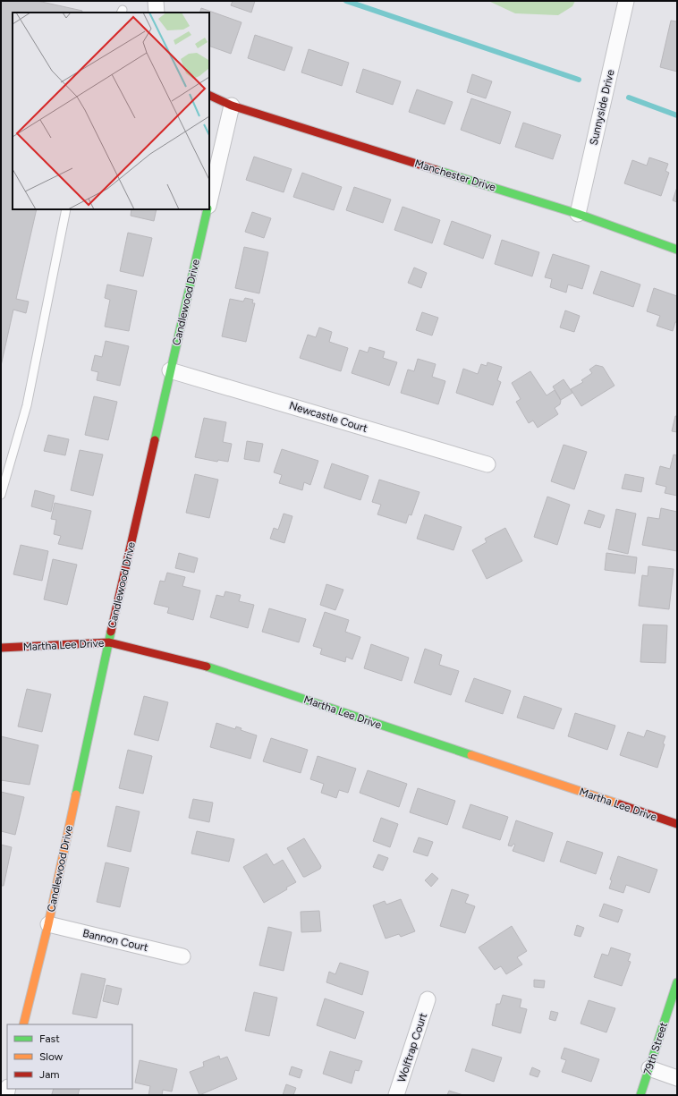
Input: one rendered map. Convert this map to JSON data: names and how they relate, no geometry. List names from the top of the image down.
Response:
{
  "streets": {
    "street": [
      "Sunnyside Drive",
      "Manchester Drive",
      "Candlewood Drive",
      "Newcastle Court",
      "Martha Lee Drive",
      "Bannon Court",
      "Wolftrap Court",
      "79th Street"
    ]
  },
  "crossings": [
    ["Sunnyside Drive", "Manchester Drive"],
    ["Manchester Drive", "Candlewood Drive"],
    ["Candlewood Drive", "Newcastle Court"],
    ["Candlewood Drive", "Martha Lee Drive"],
    ["Candlewood Drive", "Bannon Court"]
  ],
  "legend": ["Fast", "Slow", "Jam"]
}
